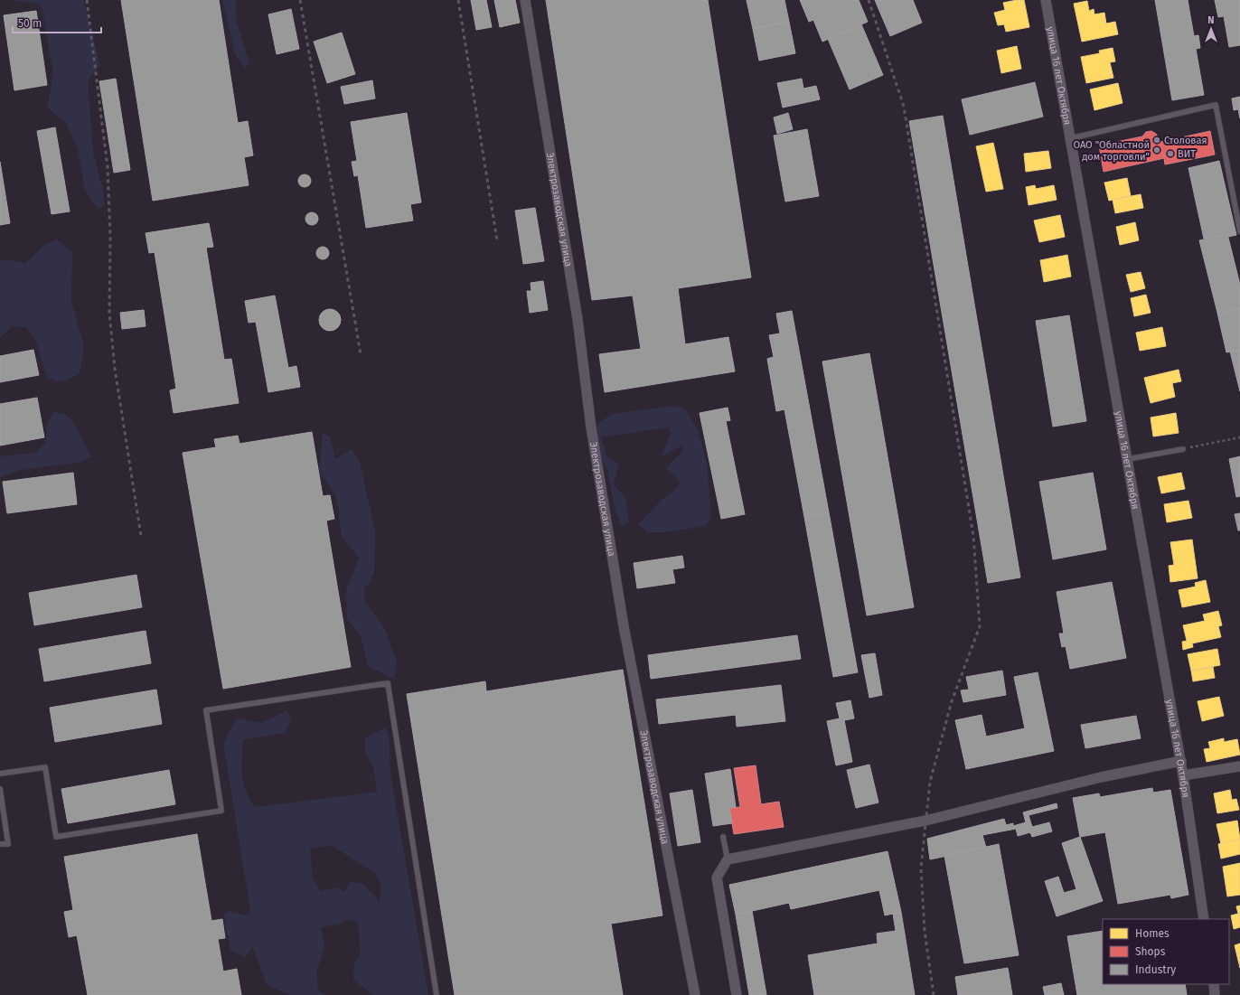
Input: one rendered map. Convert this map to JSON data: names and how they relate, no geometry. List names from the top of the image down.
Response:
{
  "streets": {
    "street": ["улица 16 лет Октября", "Электрозаводская улица"]
  },
  "places": ["Столовая", "ОАО \"Областной дом торговли\"", "ВИТ"],
  "legend": ["Homes", "Shops", "Industry"],
  "scale_bar": "50 m",
  "north": "top"
}
